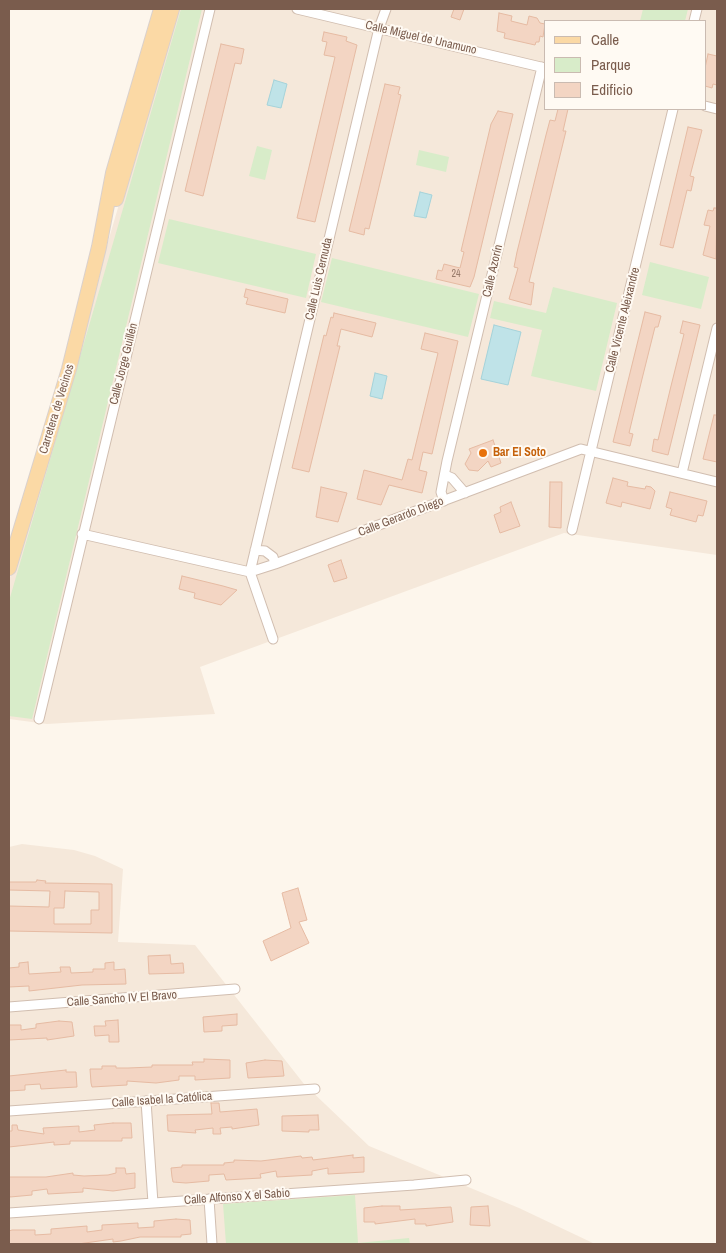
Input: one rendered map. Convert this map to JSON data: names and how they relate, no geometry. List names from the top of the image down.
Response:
{
  "streets": {
    "main road": ["Carretera de Vecinos"],
    "street": [
      "Calle Miguel de Unamuno",
      "Calle Azorín",
      "Calle Luis Cernuda",
      "Calle Vicente Aleixandre",
      "Calle Jorge Guillén",
      "Calle Gerardo Diego",
      "Calle Sancho IV El Bravo",
      "Calle Isabel la Católica",
      "Calle Alfonso X el Sabio"
    ]
  },
  "crossings": [
    ["Calle Miguel de Unamuno", "Calle Azorín"],
    ["Calle Miguel de Unamuno", "Calle Luis Cernuda"],
    ["Calle Azorín", "Calle Gerardo Diego"],
    ["Calle Luis Cernuda", "Calle Gerardo Diego"],
    ["Calle Vicente Aleixandre", "Calle Gerardo Diego"]
  ],
  "places": ["Bar El Soto"],
  "house_numbers": ["24"],
  "legend": ["Calle", "Parque", "Edificio"]
}
